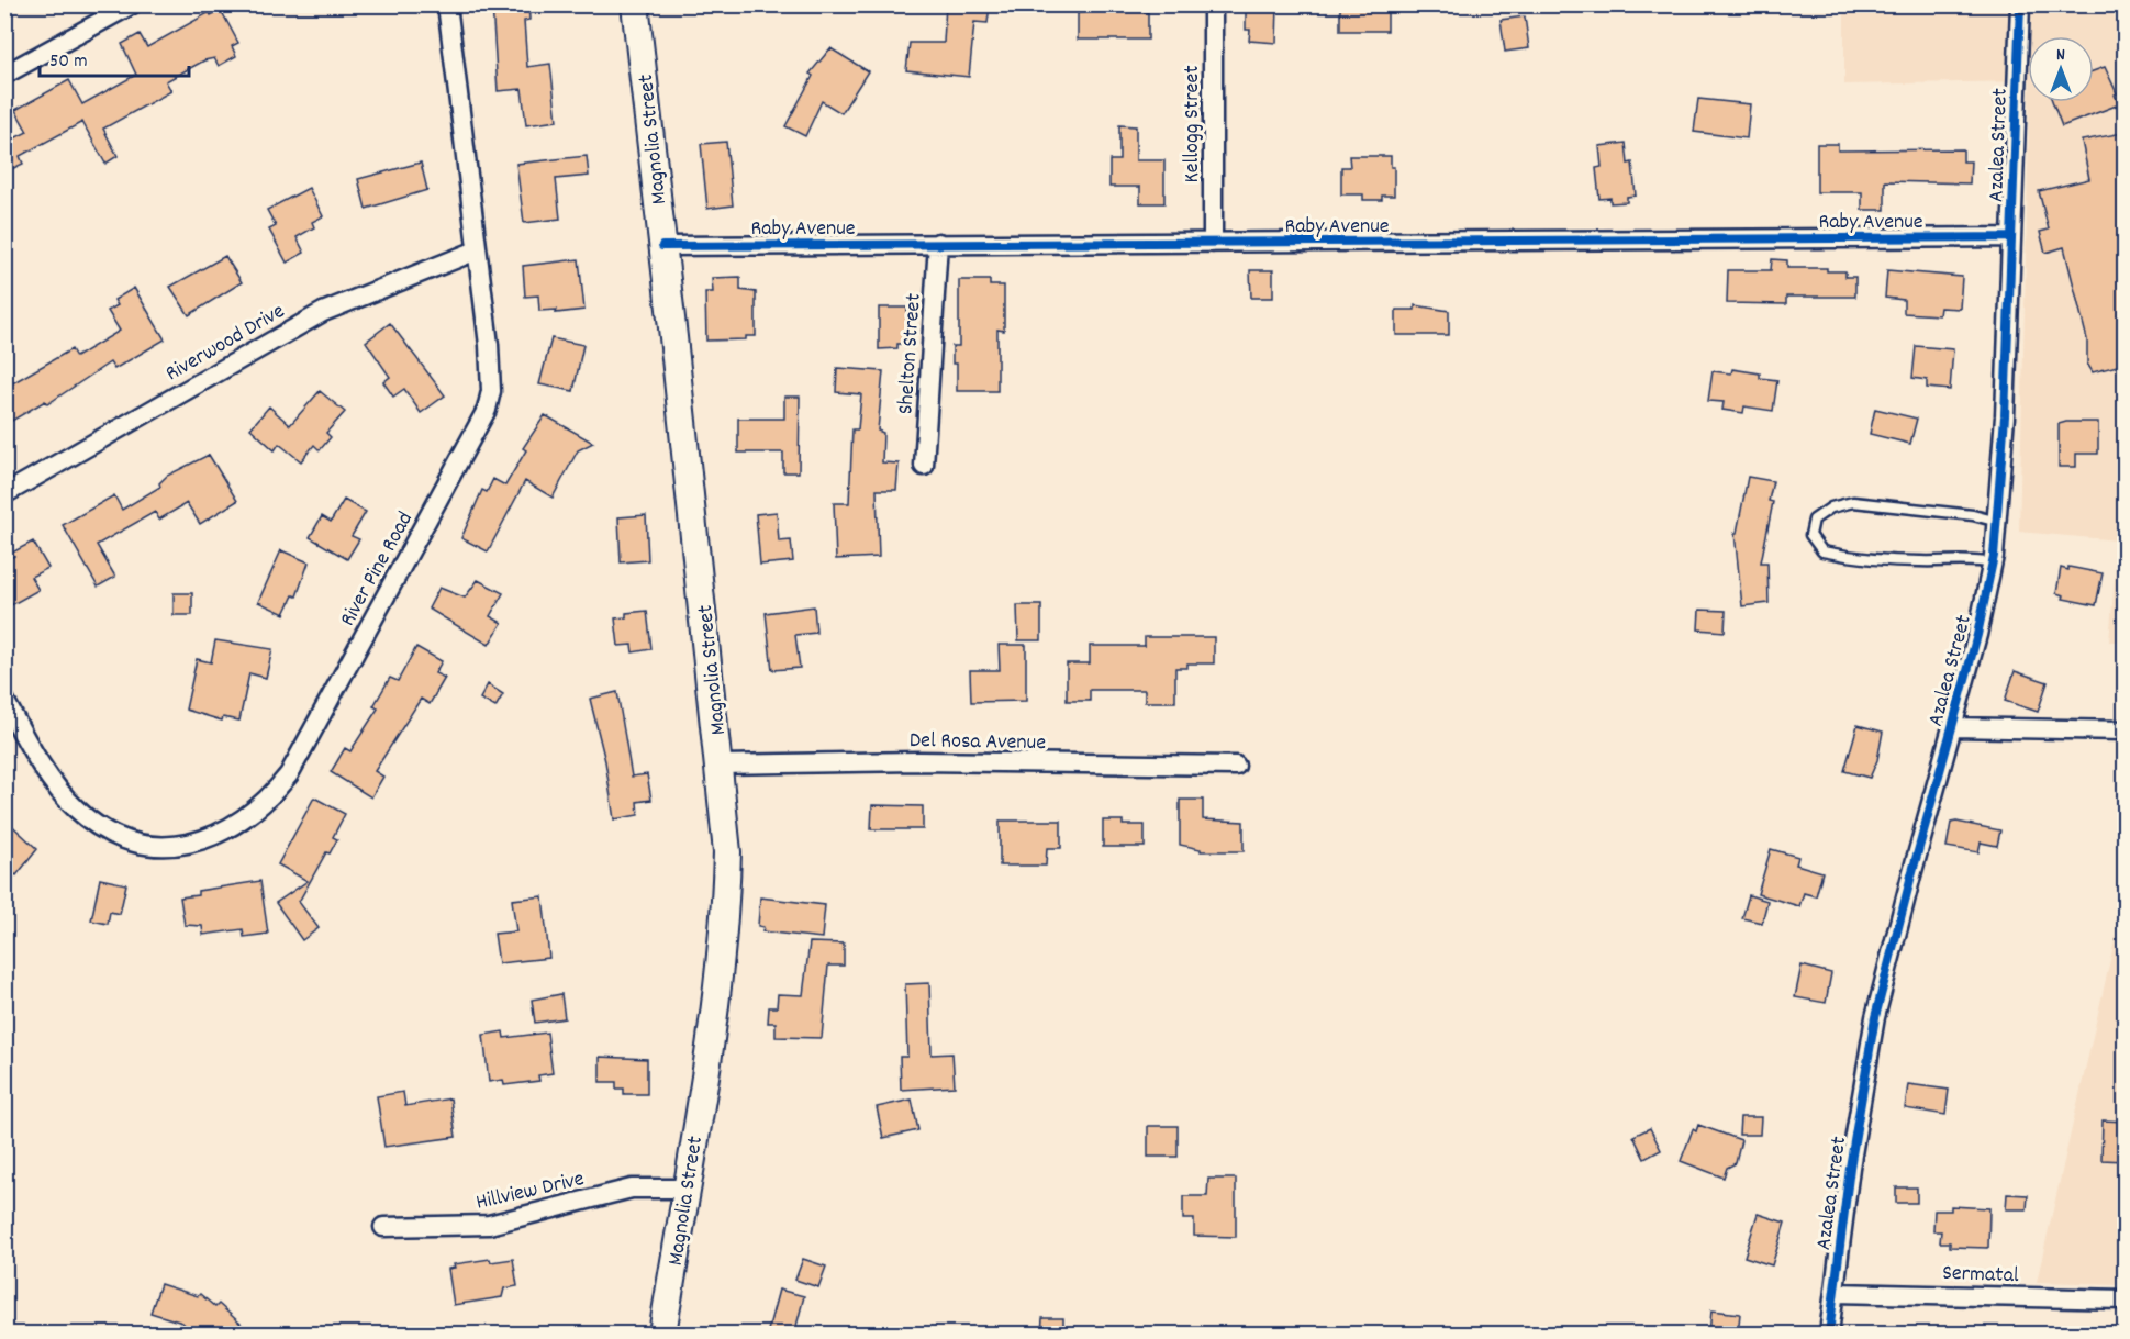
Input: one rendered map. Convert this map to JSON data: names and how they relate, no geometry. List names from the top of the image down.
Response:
{
  "streets": {
    "street": [
      "Kellogg Street",
      "Magnolia Street",
      "Azalea Street",
      "Raby Avenue",
      "Riverwood Drive",
      "Shelton Street",
      "River Pine Road",
      "Del Rosa Avenue",
      "Hillview Drive",
      "Sermatal"
    ]
  },
  "crossings": [
    ["Kellogg Street", "Raby Avenue"],
    ["Magnolia Street", "Raby Avenue"],
    ["Magnolia Street", "Del Rosa Avenue"],
    ["Magnolia Street", "Hillview Drive"],
    ["Azalea Street", "Raby Avenue"],
    ["Azalea Street", "Sermatal"],
    ["Raby Avenue", "Shelton Street"],
    ["Riverwood Drive", "River Pine Road"]
  ],
  "scale_bar": "50 m",
  "north": "top"
}
